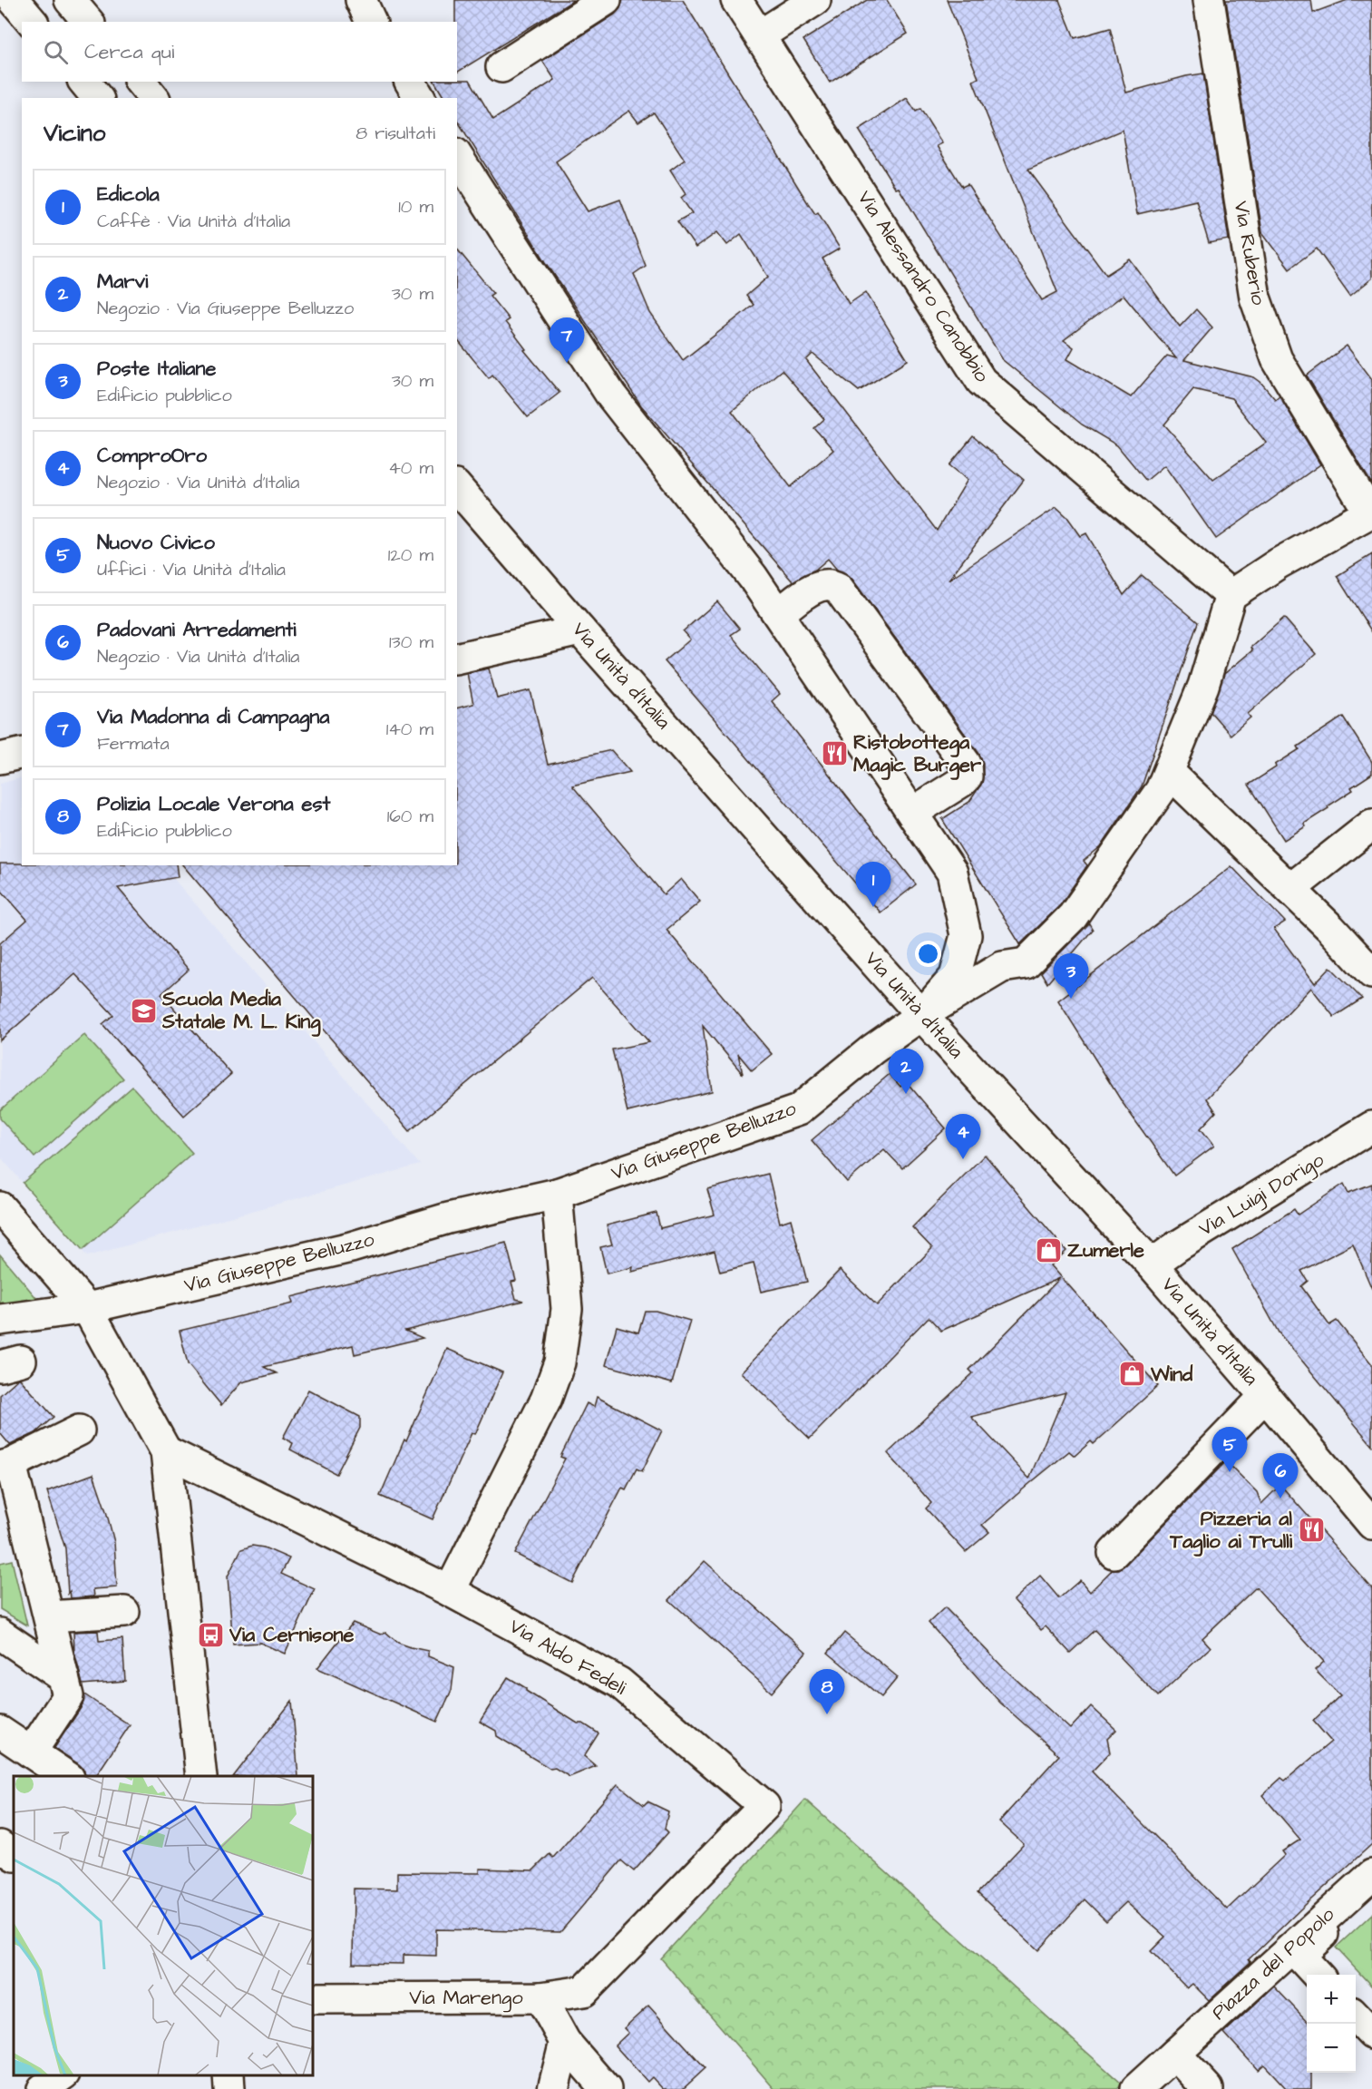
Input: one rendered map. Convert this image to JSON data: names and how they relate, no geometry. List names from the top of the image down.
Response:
{
  "streets": {
    "street": [
      "Via Ruberio",
      "Via Alessandro Canobbio",
      "Via Unità d'Italia",
      "Via Giuseppe Belluzzo",
      "Via Luigi Dorigo",
      "Via Aldo Fedeli",
      "Piazza del Popolo",
      "Via Marengo"
    ]
  },
  "crossings": [
    ["Via Unità d'Italia", "Via Giuseppe Belluzzo"],
    ["Via Unità d'Italia", "Via Luigi Dorigo"],
    ["Via Aldo Fedeli", "Via Marengo"]
  ],
  "places": {
    "restaurant": ["Ristobottega Magic Burger", "Pizzeria al Taglio ai Trulli"],
    "school or university": ["Scuola Media Statale M. L. King"],
    "shop": ["Zumerle", "Wind"],
    "bus stop": ["Via Cernisone"]
  },
  "page": {
    "search": "Cerca qui",
    "heading": ["Vicino", "8 risultati"],
    "list": [
      {
        "mark": "1",
        "name": "Edicola",
        "note": "Caffè · Via Unità d'Italia",
        "value": "10 m"
      },
      {
        "mark": "2",
        "name": "Marvi",
        "note": "Negozio · Via Giuseppe Belluzzo",
        "value": "30 m"
      },
      {
        "mark": "3",
        "name": "Poste Italiane",
        "note": "Edificio pubblico",
        "value": "30 m"
      },
      {
        "mark": "4",
        "name": "ComproOro",
        "note": "Negozio · Via Unità d'Italia",
        "value": "40 m"
      },
      {
        "mark": "5",
        "name": "Nuovo Civico",
        "note": "Uffici · Via Unità d'Italia",
        "value": "120 m"
      },
      {
        "mark": "6",
        "name": "Padovani Arredamenti",
        "note": "Negozio · Via Unità d'Italia",
        "value": "130 m"
      },
      {
        "mark": "7",
        "name": "Via Madonna di Campagna",
        "note": "Fermata",
        "value": "140 m"
      },
      {
        "mark": "8",
        "name": "Polizia Locale Verona est",
        "note": "Edificio pubblico",
        "value": "160 m"
      }
    ],
    "pins": [
      "7",
      "1",
      "3",
      "2",
      "4",
      "5",
      "6",
      "8"
    ],
    "map_buttons": ["+", "−"]
  }
}
